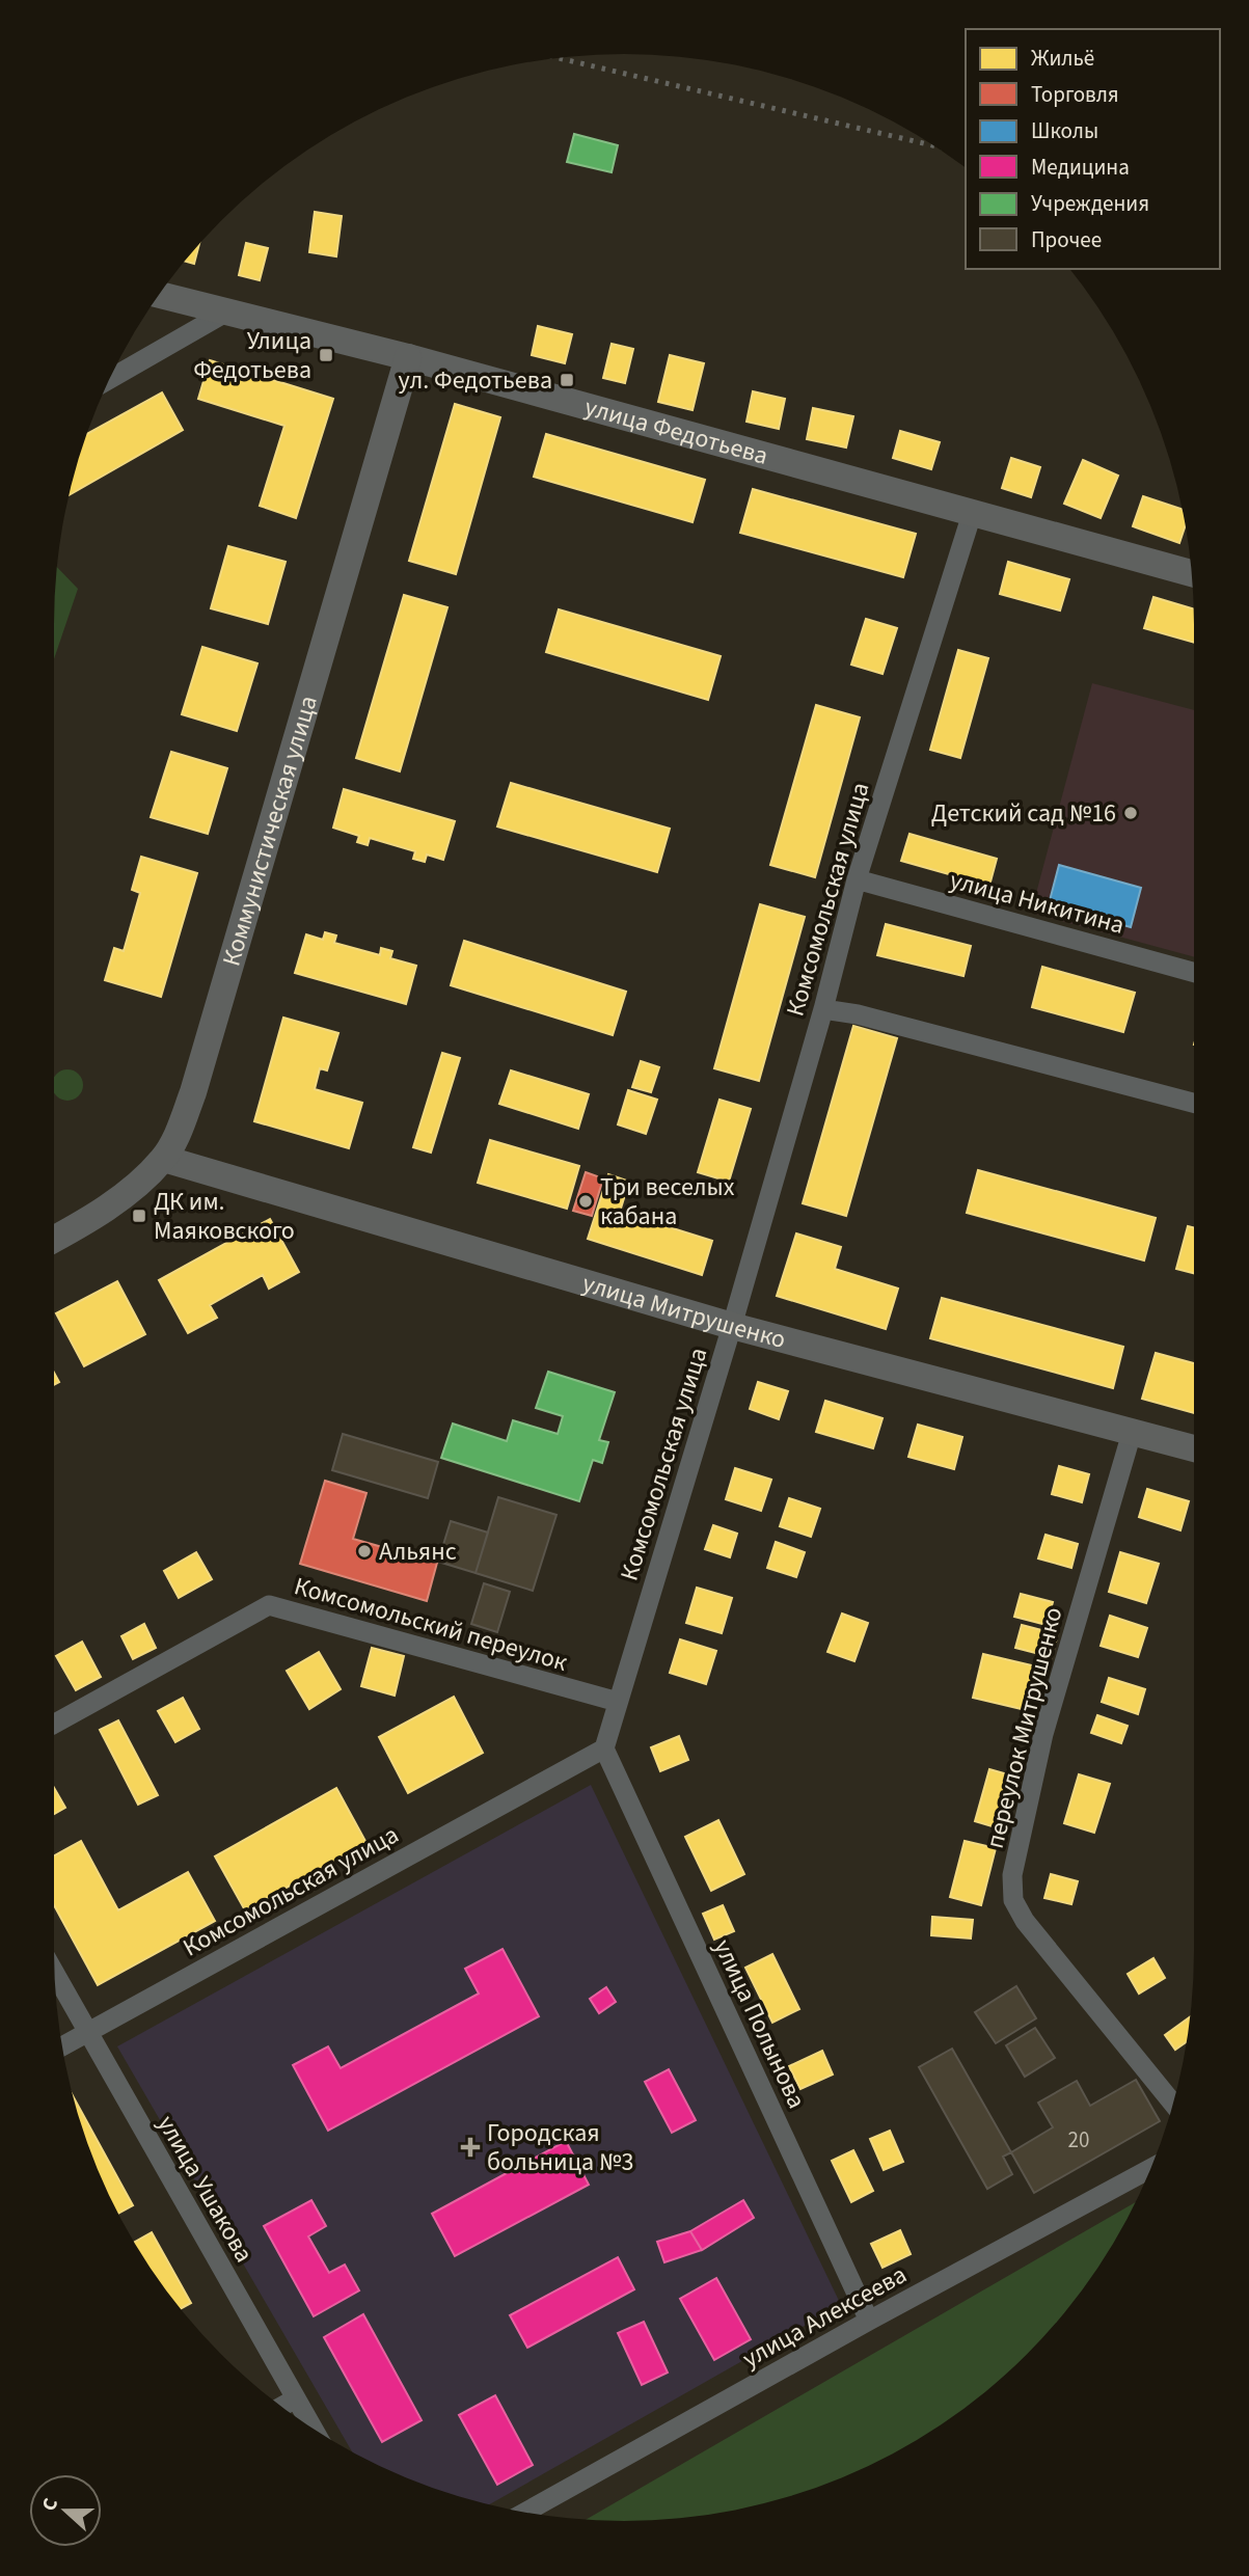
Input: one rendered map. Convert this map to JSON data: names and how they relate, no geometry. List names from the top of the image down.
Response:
{
  "streets": {
    "main road": ["улица Федотьева", "Коммунистическая улица", "улица Митрушенко"],
    "street": [
      "Комсомольская улица",
      "улица Никитина",
      "Комсомольский переулок",
      "переулок Митрушенко",
      "улица Полынова",
      "улица Ушакова",
      "улица Алексеева"
    ]
  },
  "crossings": [
    ["улица Федотьева", "Коммунистическая улица"],
    ["улица Федотьева", "Комсомольская улица"],
    ["Коммунистическая улица", "улица Митрушенко"],
    ["Комсомольская улица", "улица Никитина"],
    ["Комсомольская улица", "улица Митрушенко"],
    ["Комсомольская улица", "Комсомольский переулок"],
    ["Комсомольская улица", "улица Полынова"],
    ["Комсомольская улица", "улица Ушакова"],
    ["улица Митрушенко", "переулок Митрушенко"],
    ["улица Полынова", "улица Алексеева"]
  ],
  "places": {
    "transit": ["Улица Федотьева", "ул. Федотьева", "ДК им. Маяковского"],
    "other": ["Детский сад №16", "Три веселых кабана", "Альянс"],
    "health": ["Городская больница №3"]
  },
  "house_numbers": ["20"],
  "legend": [
    "Жильё",
    "Торговля",
    "Школы",
    "Медицина",
    "Учреждения",
    "Прочее"
  ],
  "north": "left"
}
